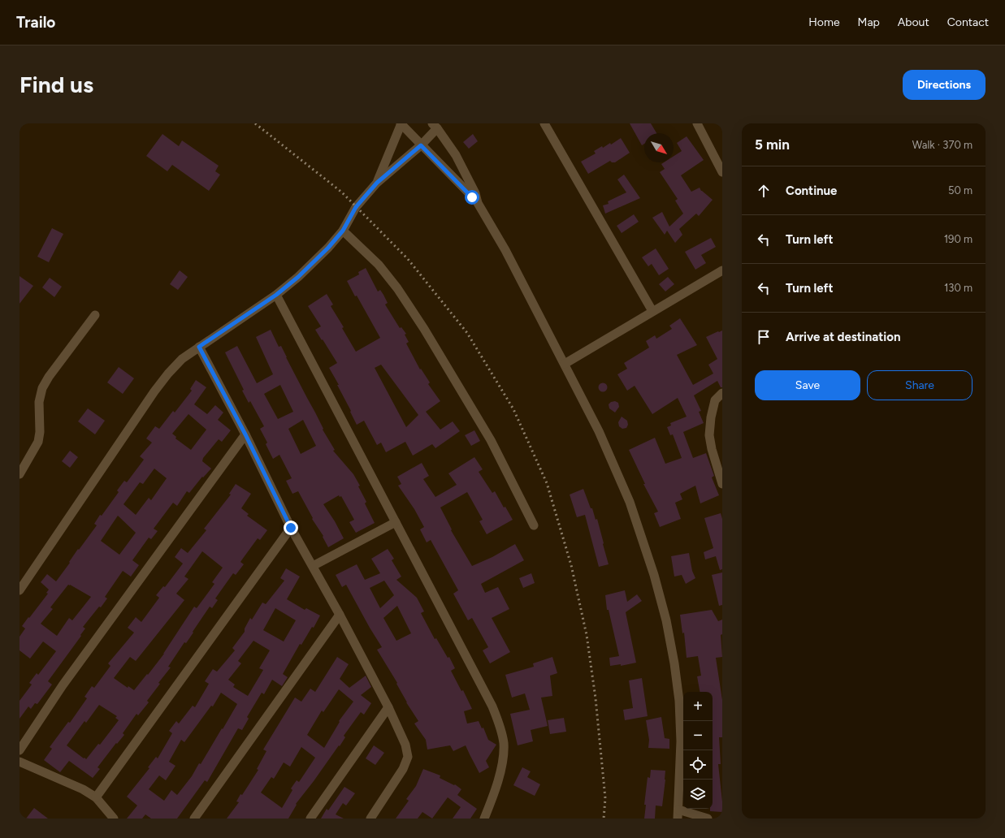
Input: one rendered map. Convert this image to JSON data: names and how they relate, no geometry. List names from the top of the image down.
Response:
{
  "north": "bottom right",
  "page": {
    "header": "Trailo",
    "nav": [
      "Home",
      "Map",
      "About",
      "Contact"
    ],
    "buttons": [
      "Directions",
      ["Save", "Share"]
    ],
    "title": "Find us",
    "heading": ["5 min", "Walk · 370 m"],
    "list": [
      ["Continue", "50 m"],
      ["Turn left", "190 m"],
      ["Turn left", "130 m"],
      "Arrive at destination"
    ],
    "map_buttons": ["+", "−"]
  }
}
